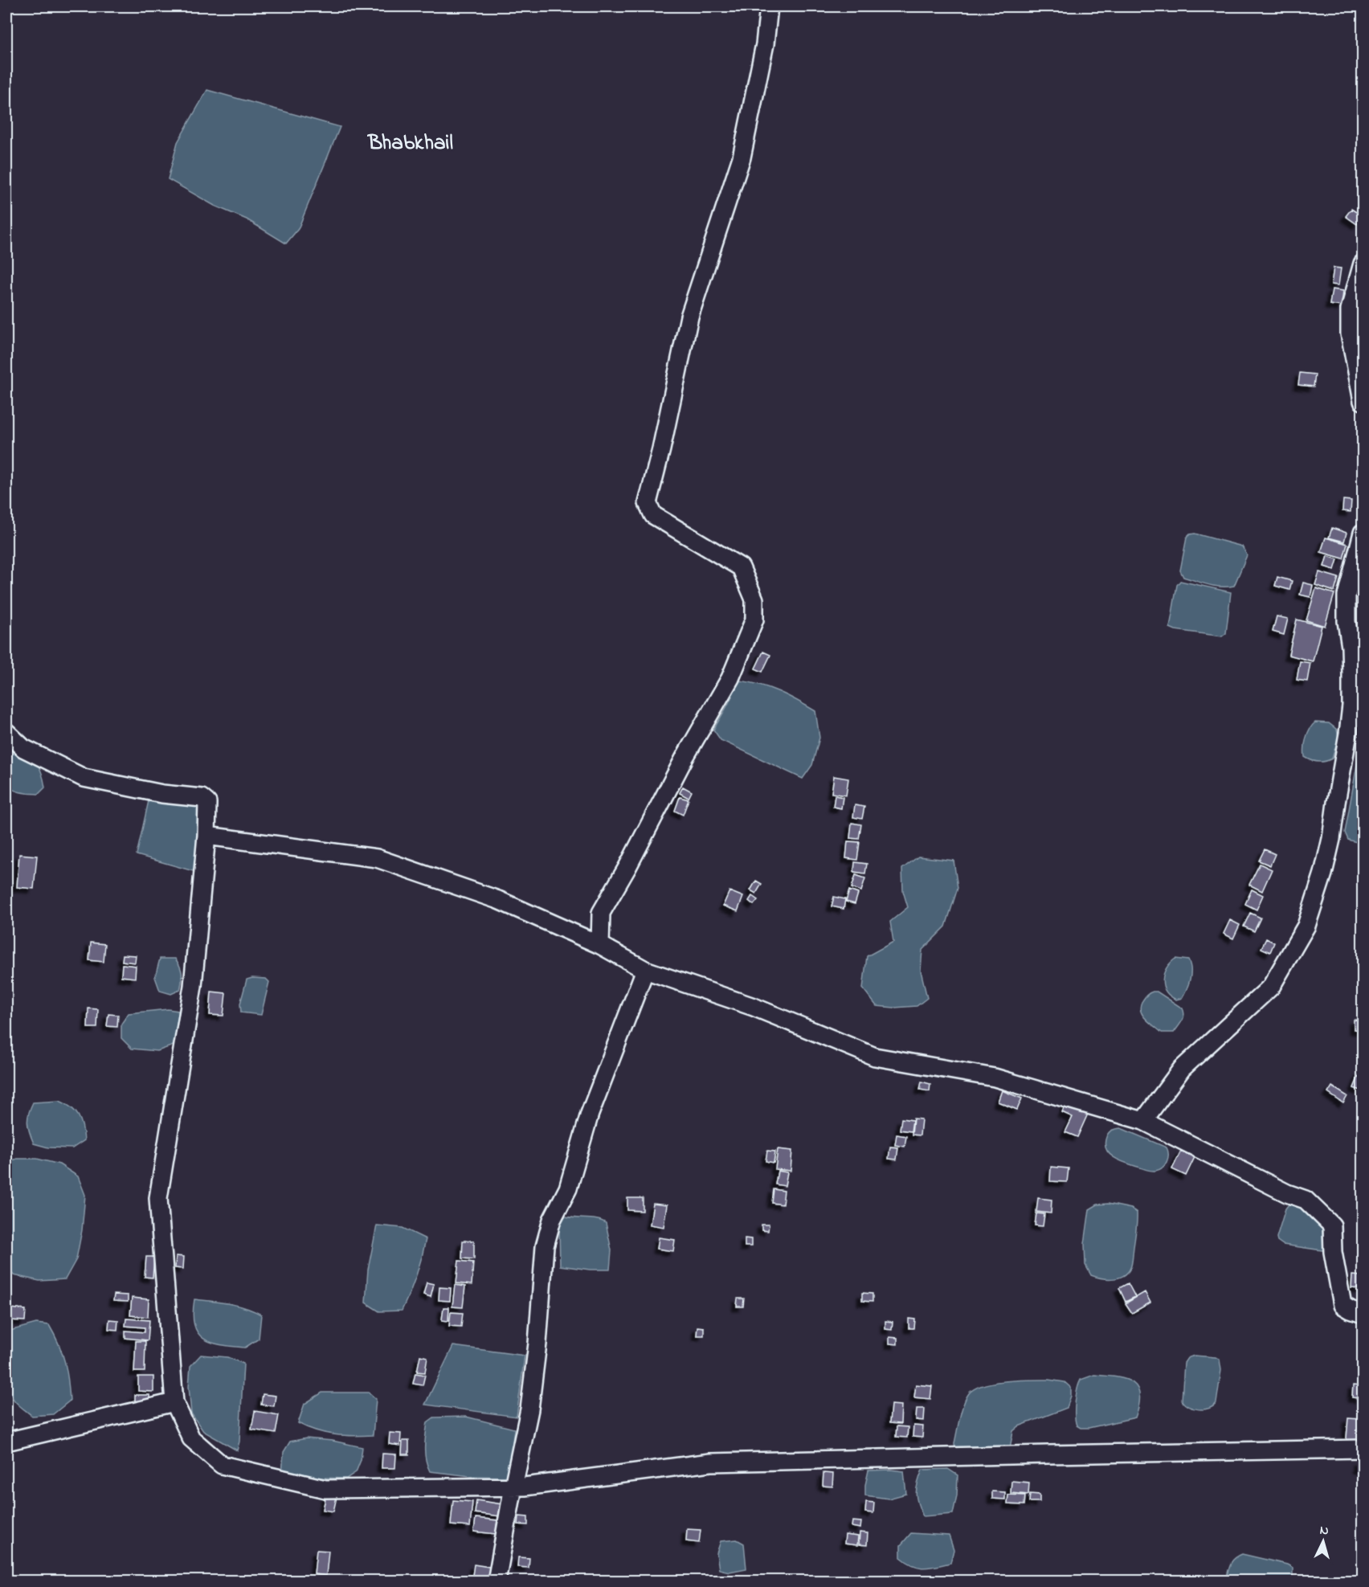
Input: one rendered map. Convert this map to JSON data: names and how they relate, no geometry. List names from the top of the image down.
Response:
{
  "districts": ["Bhabkhail"],
  "north": "top"
}
